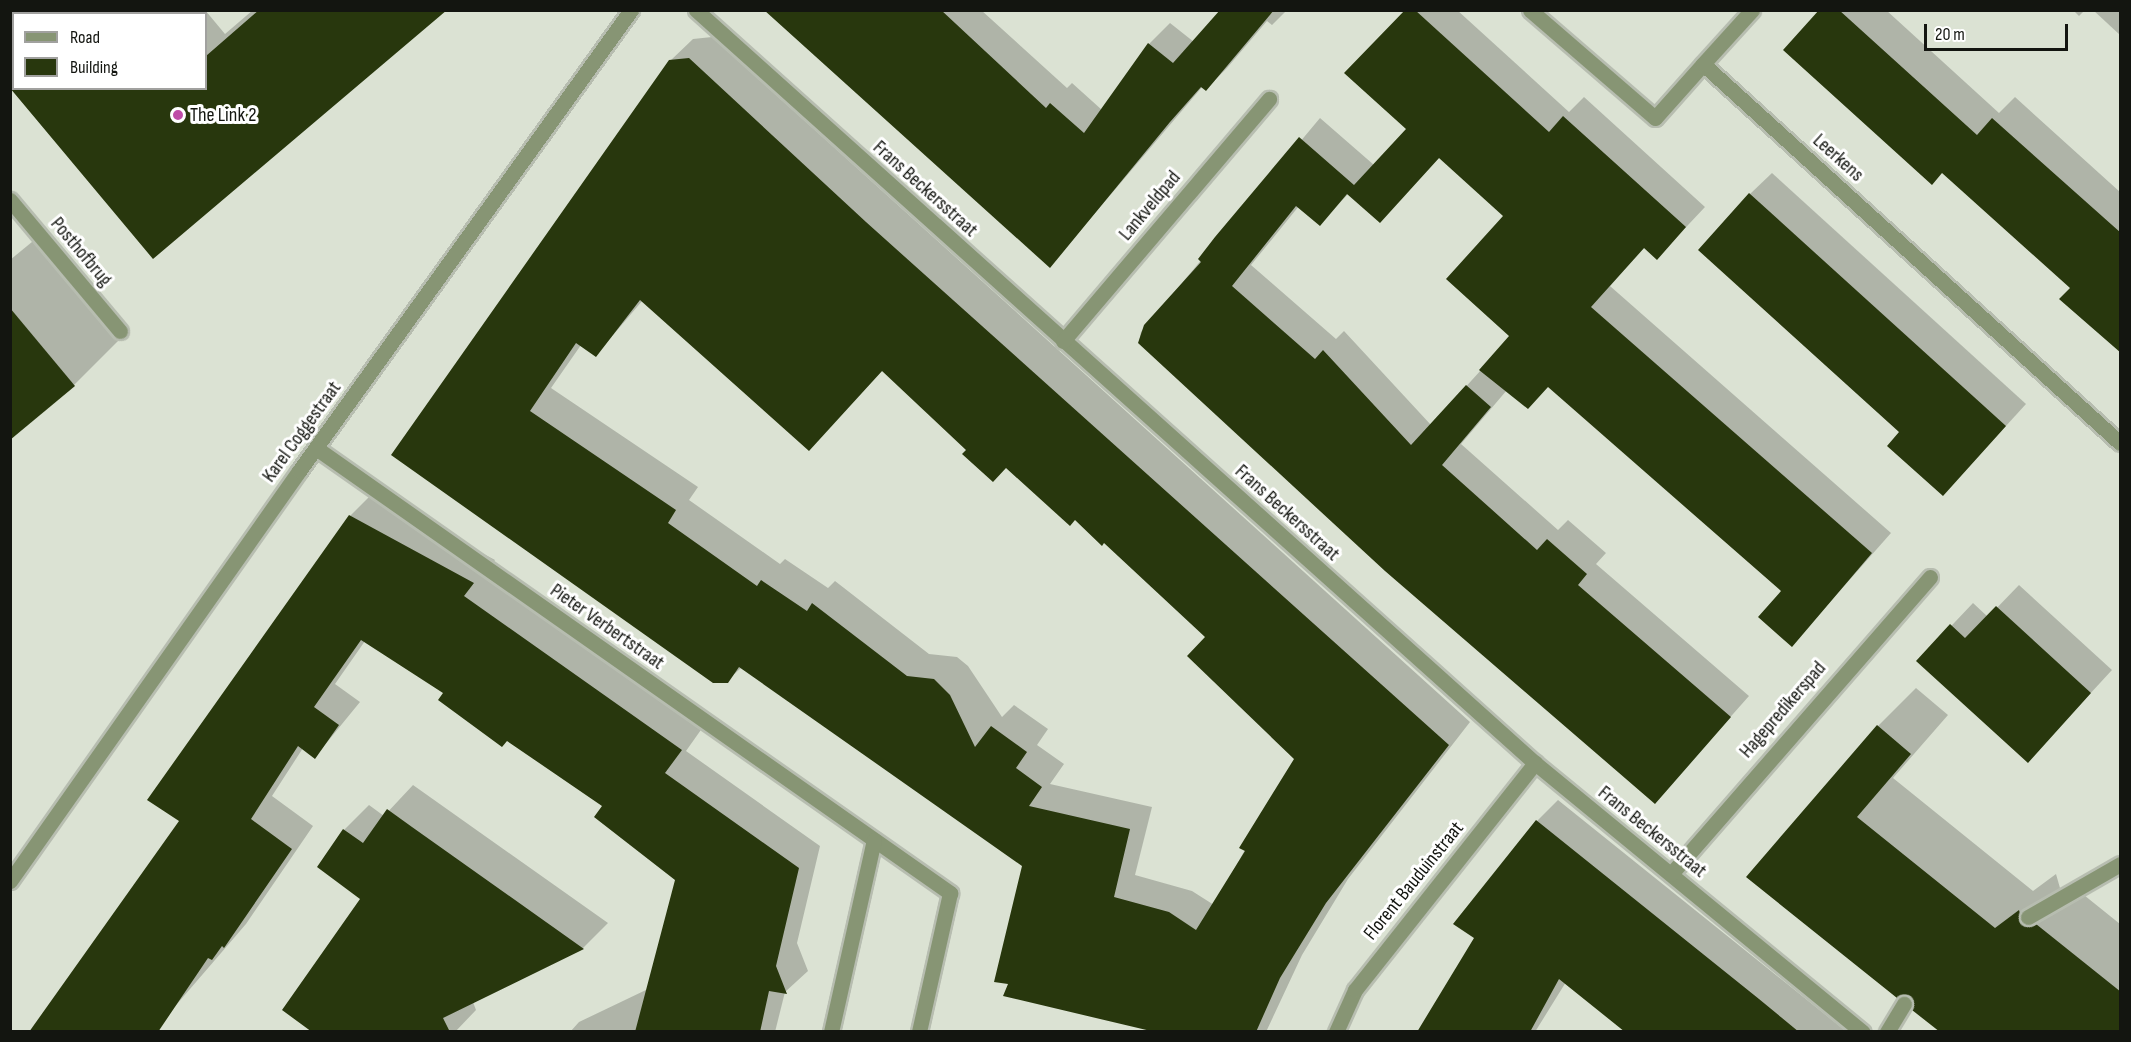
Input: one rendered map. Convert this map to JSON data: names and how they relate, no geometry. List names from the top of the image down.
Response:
{
  "streets": {
    "street": [
      "Leerkens",
      "Frans Beckersstraat",
      "Lankveldpad",
      "Posthofbrug",
      "Karel Coggestraat",
      "Pieter Verbertstraat",
      "Hagepredikerspad",
      "Florent Bauduinstraat"
    ]
  },
  "crossings": [
    ["Frans Beckersstraat", "Lankveldpad"],
    ["Frans Beckersstraat", "Hagepredikerspad"],
    ["Frans Beckersstraat", "Florent Bauduinstraat"],
    ["Karel Coggestraat", "Pieter Verbertstraat"]
  ],
  "places": ["The Link 2"],
  "legend": ["Road", "Building"],
  "scale_bar": "20 m"
}
